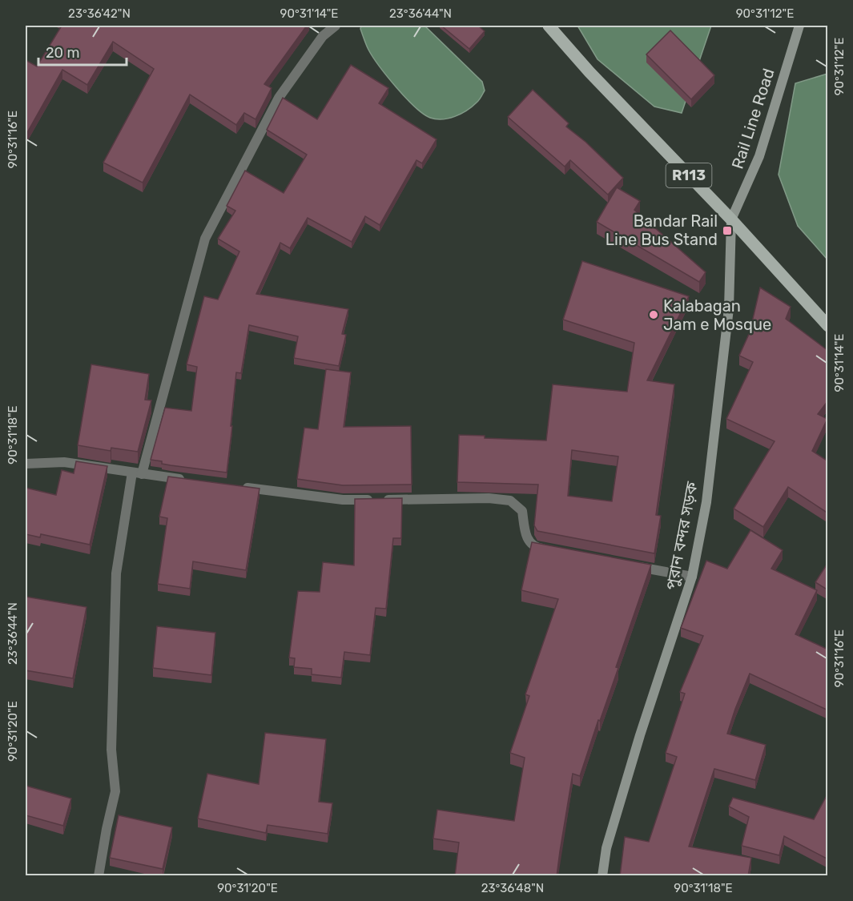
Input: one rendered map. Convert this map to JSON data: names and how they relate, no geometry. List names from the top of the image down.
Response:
{
  "streets": {
    "main road": ["R113"],
    "street": ["Rail Line Road", "পুরান বন্দর সড়ক"]
  },
  "crossings": [
    ["Rail Line Road", "R113"],
    ["Rail Line Road", "পুরান বন্দর সড়ক"],
    ["R113", "পুরান বন্দর সড়ক"]
  ],
  "places": {
    "transit": ["Bandar Rail Line Bus Stand"],
    "other": ["Kalabagan Jam e Mosque"]
  },
  "scale_bar": "20 m",
  "coordinates": [
    "23°36'42\"N",
    "90°31'14\"E",
    "23°36'44\"N",
    "90°31'12\"E",
    "90°31'16\"E",
    "90°31'18\"E",
    "90°31'20\"E",
    "23°36'48\"N"
  ]
}
